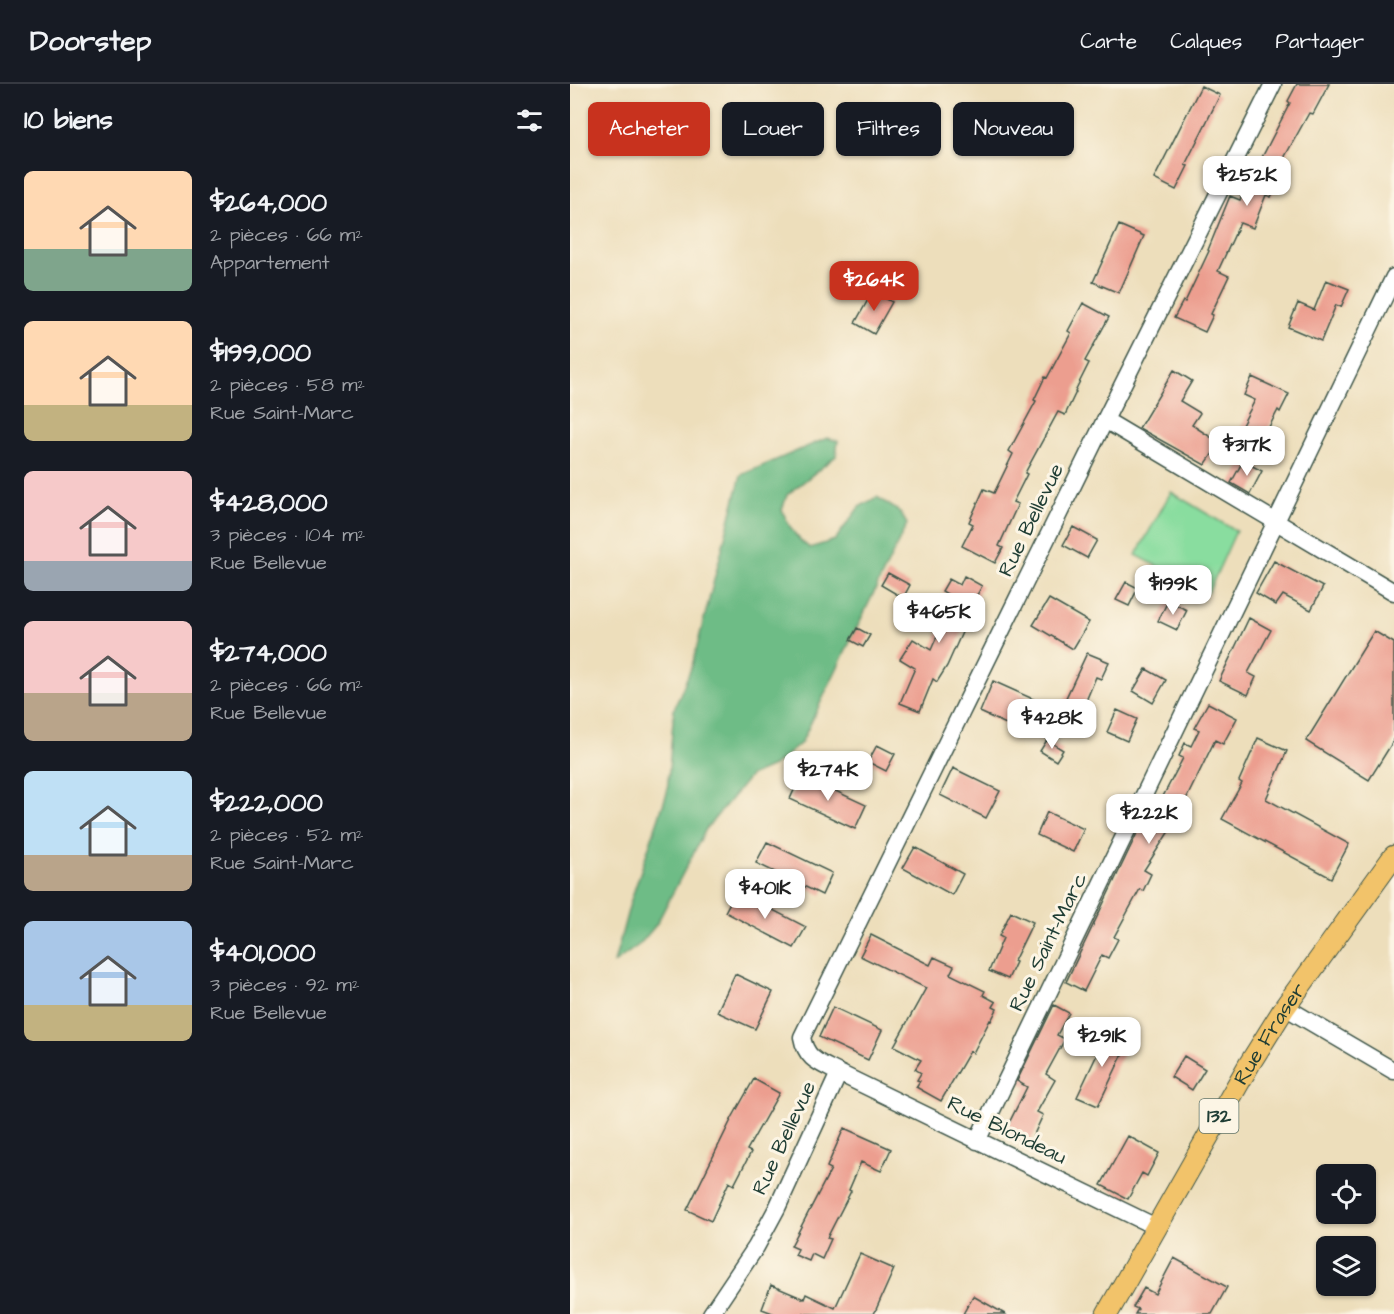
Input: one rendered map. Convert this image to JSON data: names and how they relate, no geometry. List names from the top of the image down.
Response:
{
  "streets": {
    "main road": ["Rue Fraser", "132"],
    "street": ["Rue Bellevue", "Rue Saint-Marc", "Rue Blondeau"]
  },
  "crossings": [
    ["Rue Bellevue", "Rue Blondeau"],
    ["Rue Saint-Marc", "Rue Blondeau"],
    ["Rue Fraser", "Rue Blondeau"]
  ],
  "page": {
    "header": "Doorstep",
    "nav": ["Carte", "Calques", "Partager"],
    "heading": "10 biens",
    "chip": [
      "Acheter",
      "Louer",
      "Filtres",
      "Nouveau"
    ],
    "list": [
      {
        "name": "$264,000",
        "note": "2 pièces · 66 m² · Appartement"
      },
      {
        "name": "$199,000",
        "note": "2 pièces · 58 m² · Rue Saint-Marc"
      },
      {
        "name": "$428,000",
        "note": "3 pièces · 104 m² · Rue Bellevue"
      },
      {
        "name": "$274,000",
        "note": "2 pièces · 66 m² · Rue Bellevue"
      },
      {
        "name": "$222,000",
        "note": "2 pièces · 52 m² · Rue Saint-Marc"
      },
      {
        "name": "$401,000",
        "note": "3 pièces · 92 m² · Rue Bellevue"
      }
    ],
    "price": [
      "$252K",
      "$264K",
      "$317K",
      "$199K",
      "$465K",
      "$428K",
      "$274K",
      "$222K",
      "$401K",
      "$291K"
    ]
  }
}
